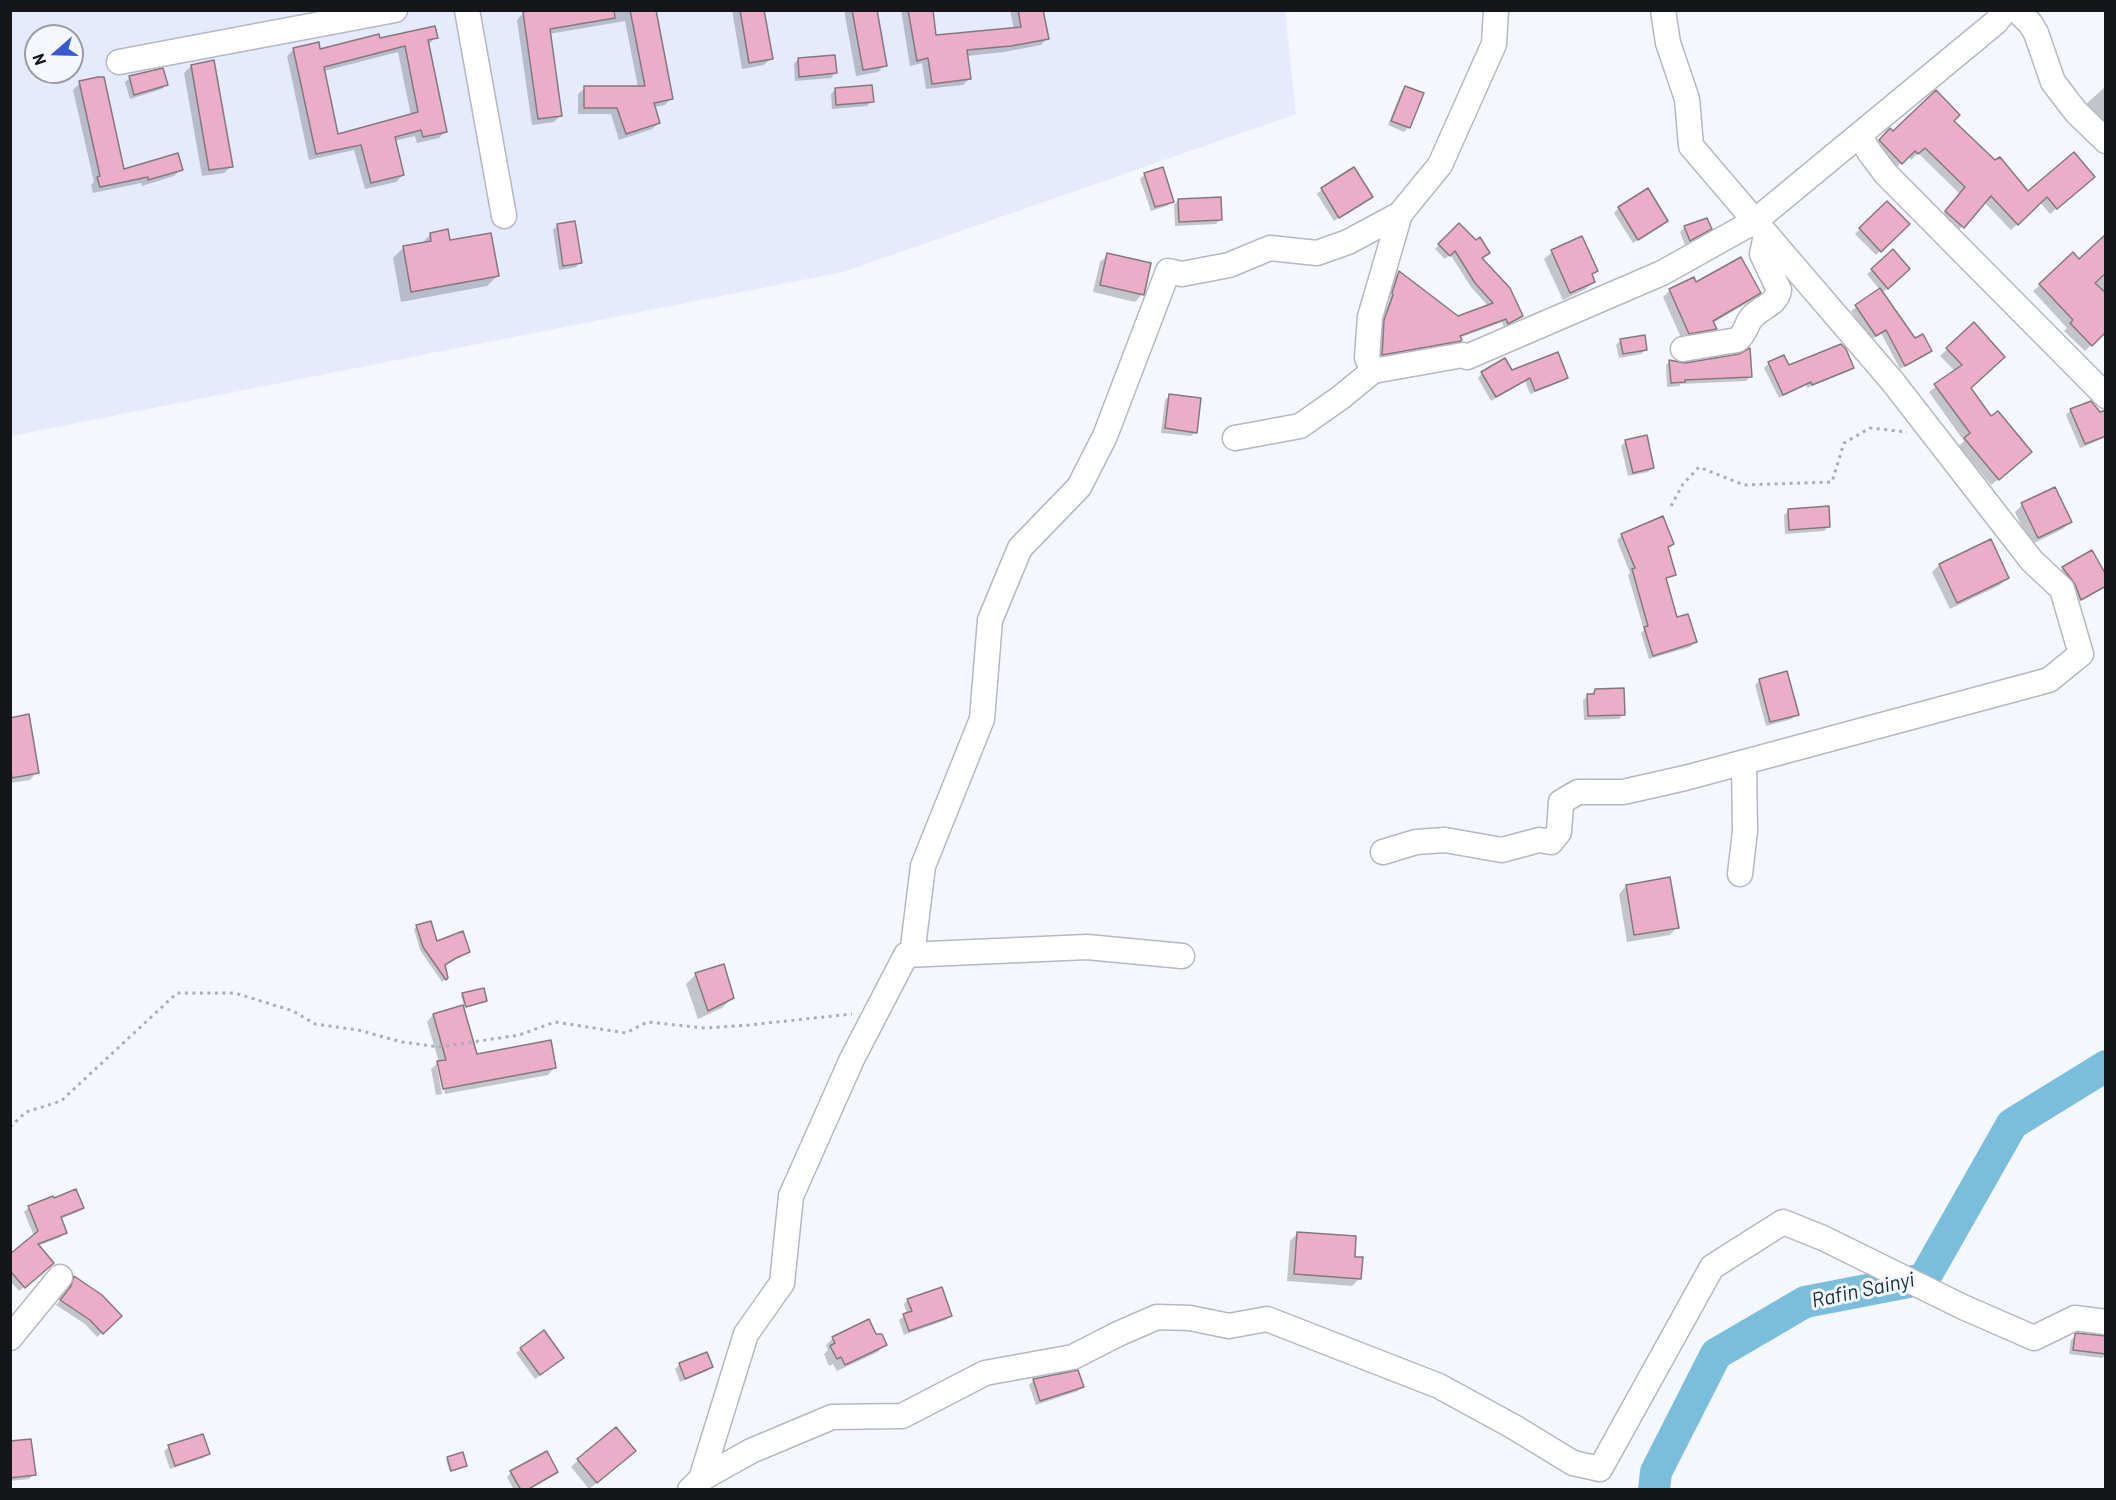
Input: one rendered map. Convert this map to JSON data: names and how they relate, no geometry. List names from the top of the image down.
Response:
{
  "water": ["Rafin Sainyi"],
  "north": "left"
}
